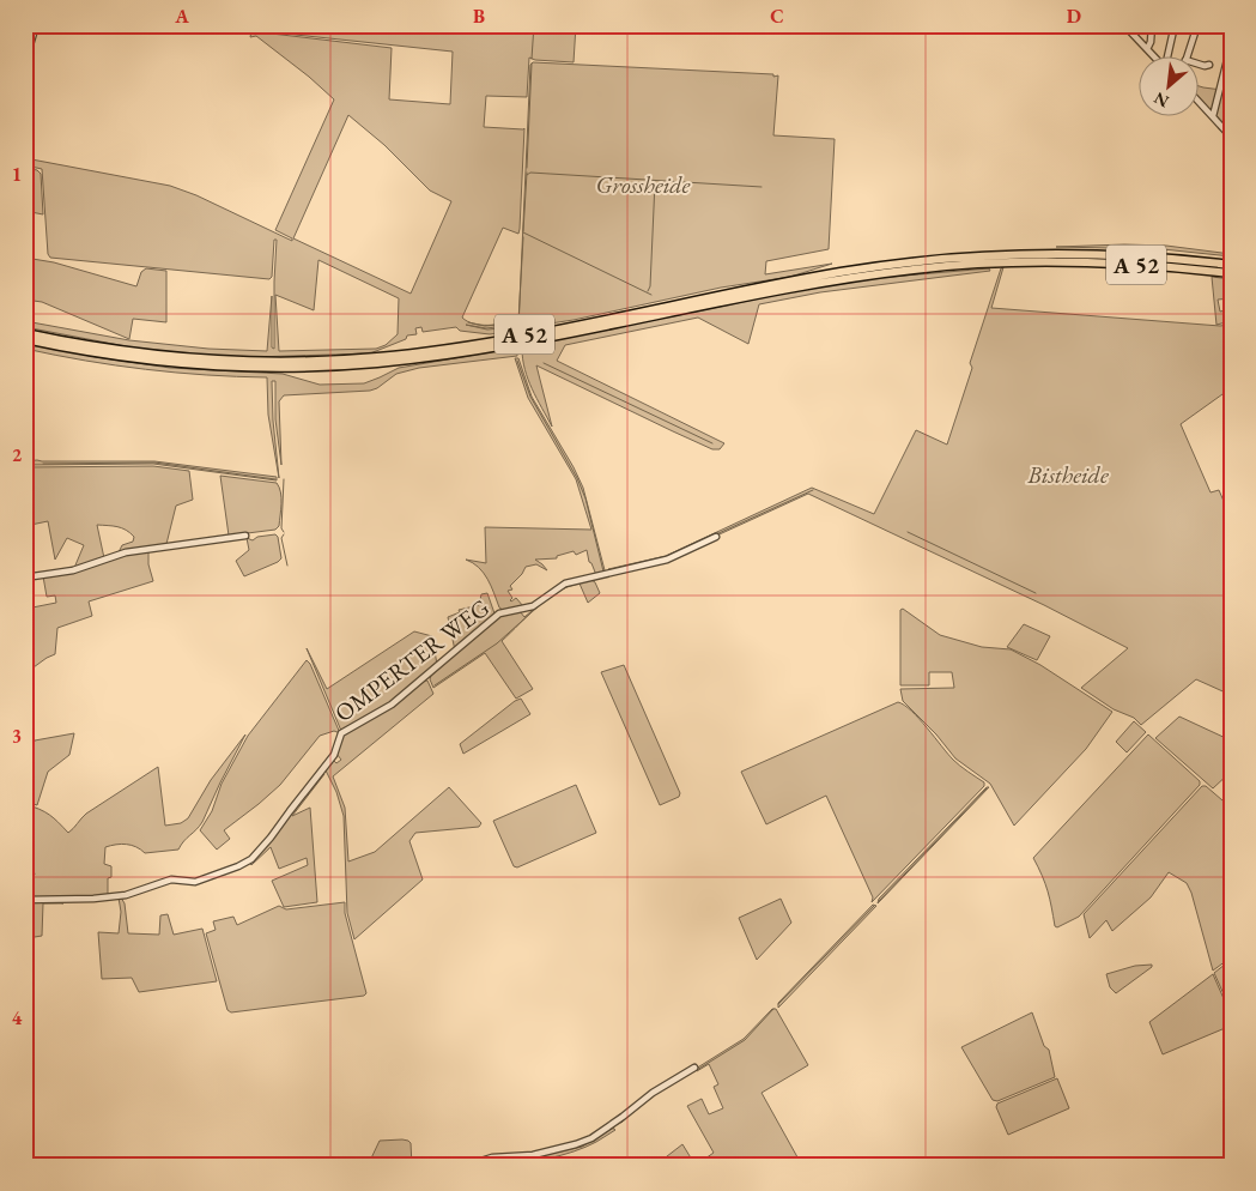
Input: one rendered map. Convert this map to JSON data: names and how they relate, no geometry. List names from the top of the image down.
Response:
{
  "streets": {
    "highway": ["A 52"],
    "street": ["OMPERTER WEG"]
  },
  "parks": ["Grossheide", "Bistheide"],
  "north": "bottom left",
  "grid": {
    "columns": [
      "A",
      "B",
      "C",
      "D"
    ],
    "rows": [
      "1",
      "2",
      "3",
      "4"
    ]
  }
}
